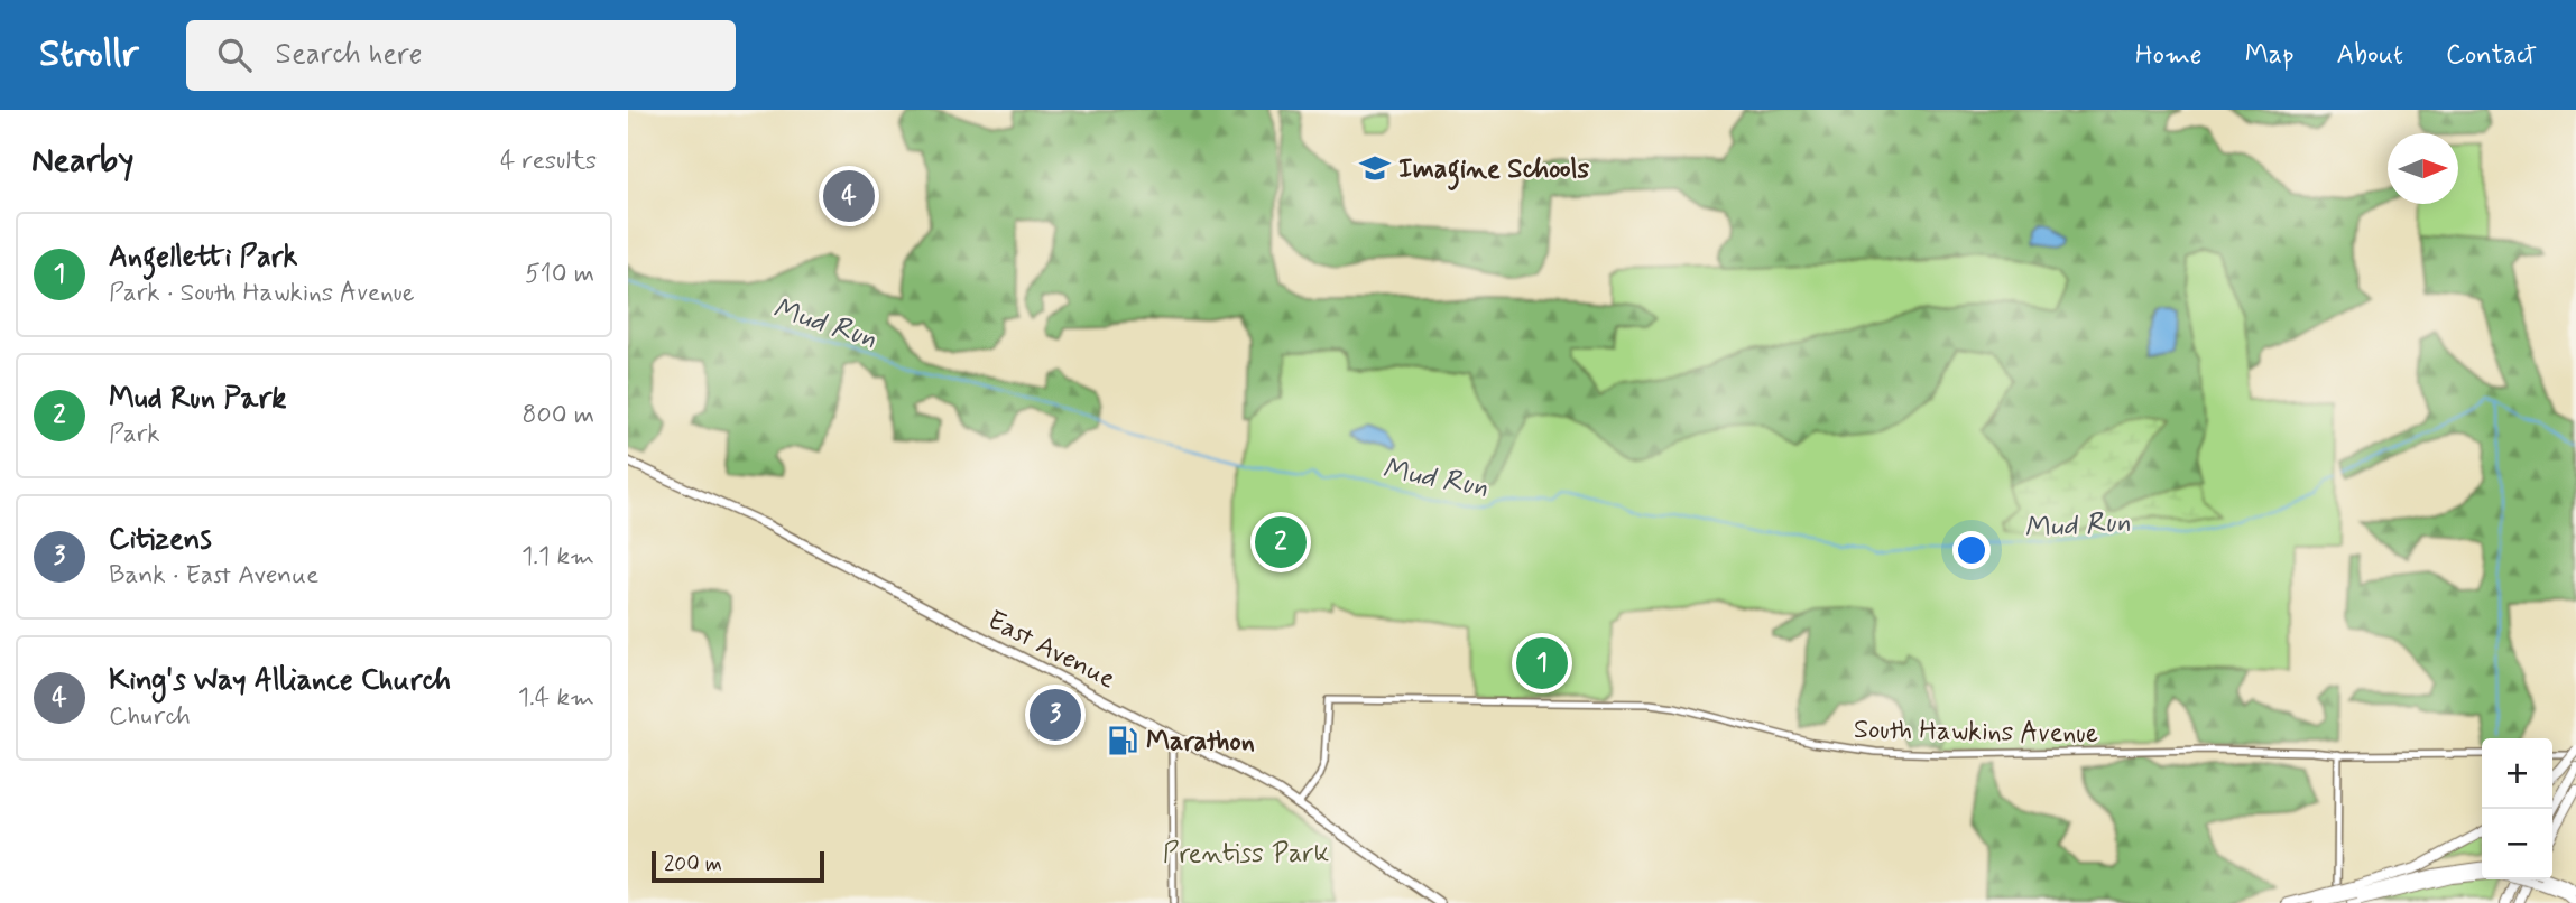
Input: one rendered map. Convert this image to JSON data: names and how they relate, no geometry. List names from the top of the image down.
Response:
{
  "streets": {
    "main road": ["East Avenue"],
    "street": ["South Hawkins Avenue"]
  },
  "crossings": [
    ["East Avenue", "South Hawkins Avenue"]
  ],
  "water": ["Mud Run"],
  "parks": ["Prentiss Park"],
  "places": {
    "school or university": ["Imagine Schools"],
    "fuel station": ["Marathon"]
  },
  "scale_bar": "200 m",
  "north": "right",
  "page": {
    "header": "Strollr",
    "search": "Search here",
    "nav": [
      "Home",
      "Map",
      "About",
      "Contact"
    ],
    "heading": ["Nearby", "4 results"],
    "pins": [
      "4",
      "2",
      "1",
      "3"
    ],
    "list": [
      {
        "mark": "1",
        "name": "Angelletti Park",
        "note": "Park · South Hawkins Avenue",
        "value": "510 m"
      },
      {
        "mark": "2",
        "name": "Mud Run Park",
        "note": "Park",
        "value": "800 m"
      },
      {
        "mark": "3",
        "name": "Citizens",
        "note": "Bank · East Avenue",
        "value": "1.1 km"
      },
      {
        "mark": "4",
        "name": "King's Way Alliance Church",
        "note": "Church",
        "value": "1.4 km"
      }
    ],
    "map_buttons": ["+", "−"],
    "scale": "200 m"
  }
}
